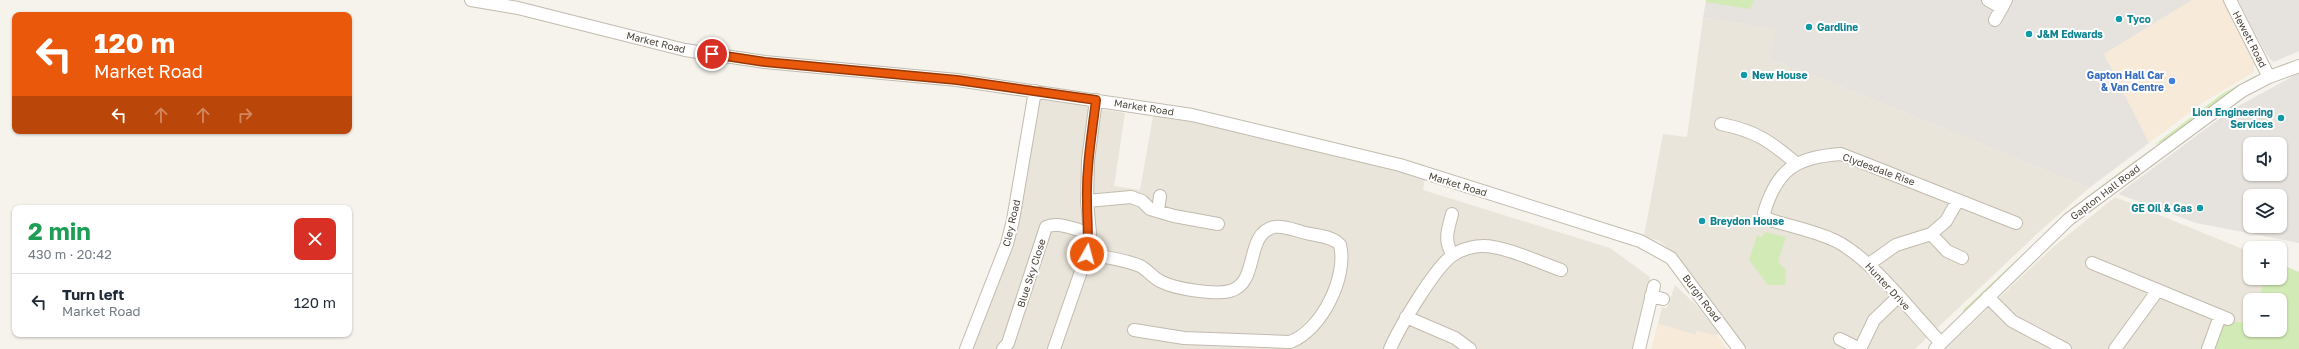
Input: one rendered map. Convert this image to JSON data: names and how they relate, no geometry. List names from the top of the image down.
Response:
{
  "streets": {
    "street": [
      "Hewett Road",
      "Market Road",
      "Clydesdale Rise",
      "Gapton Hall Road",
      "Cley Road",
      "Blue Sky Close",
      "Hunter Drive",
      "Burgh Road"
    ]
  },
  "crossings": [
    ["Hewett Road", "Gapton Hall Road"],
    ["Market Road", "Cley Road"],
    ["Market Road", "Burgh Road"],
    ["Clydesdale Rise", "Hunter Drive"],
    ["Gapton Hall Road", "Hunter Drive"]
  ],
  "places": [
    "Tyco",
    "Gardline",
    "J&M Edwards",
    "New House",
    "Gapton Hall Car & Van Centre",
    "Lion Engineering Services",
    "GE Oil & Gas",
    "Breydon House"
  ],
  "page": {
    "turn": ["120 m", "Market Road"],
    "map_buttons": ["+", "−"],
    "heading": ["2 min", "430 m · 20:42"],
    "list": [
      {
        "name": "Turn left",
        "note": "Market Road",
        "value": "120 m"
      }
    ]
  }
}
